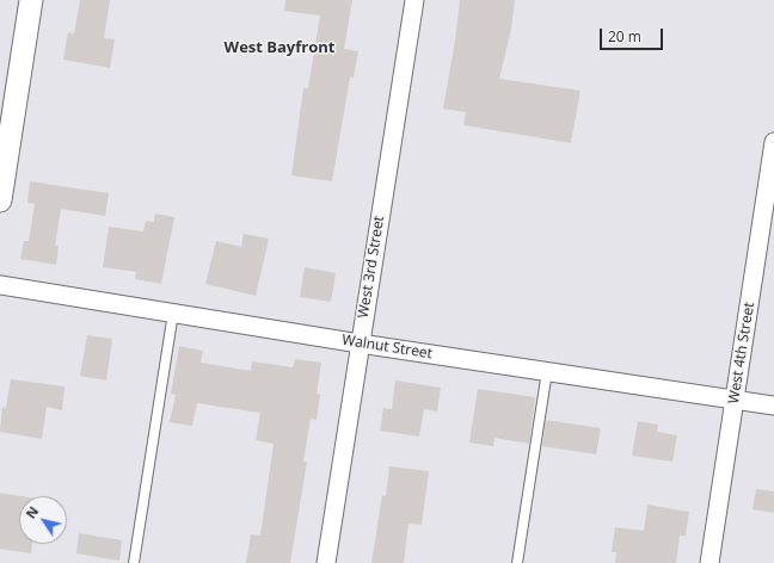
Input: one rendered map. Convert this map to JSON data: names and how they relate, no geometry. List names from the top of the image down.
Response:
{
  "streets": {
    "street": ["West 3rd Street", "Walnut Street", "West 4th Street"]
  },
  "crossings": [
    ["West 3rd Street", "Walnut Street"],
    ["Walnut Street", "West 4th Street"]
  ],
  "districts": ["West Bayfront"],
  "scale_bar": "20 m",
  "north": "top left"
}
